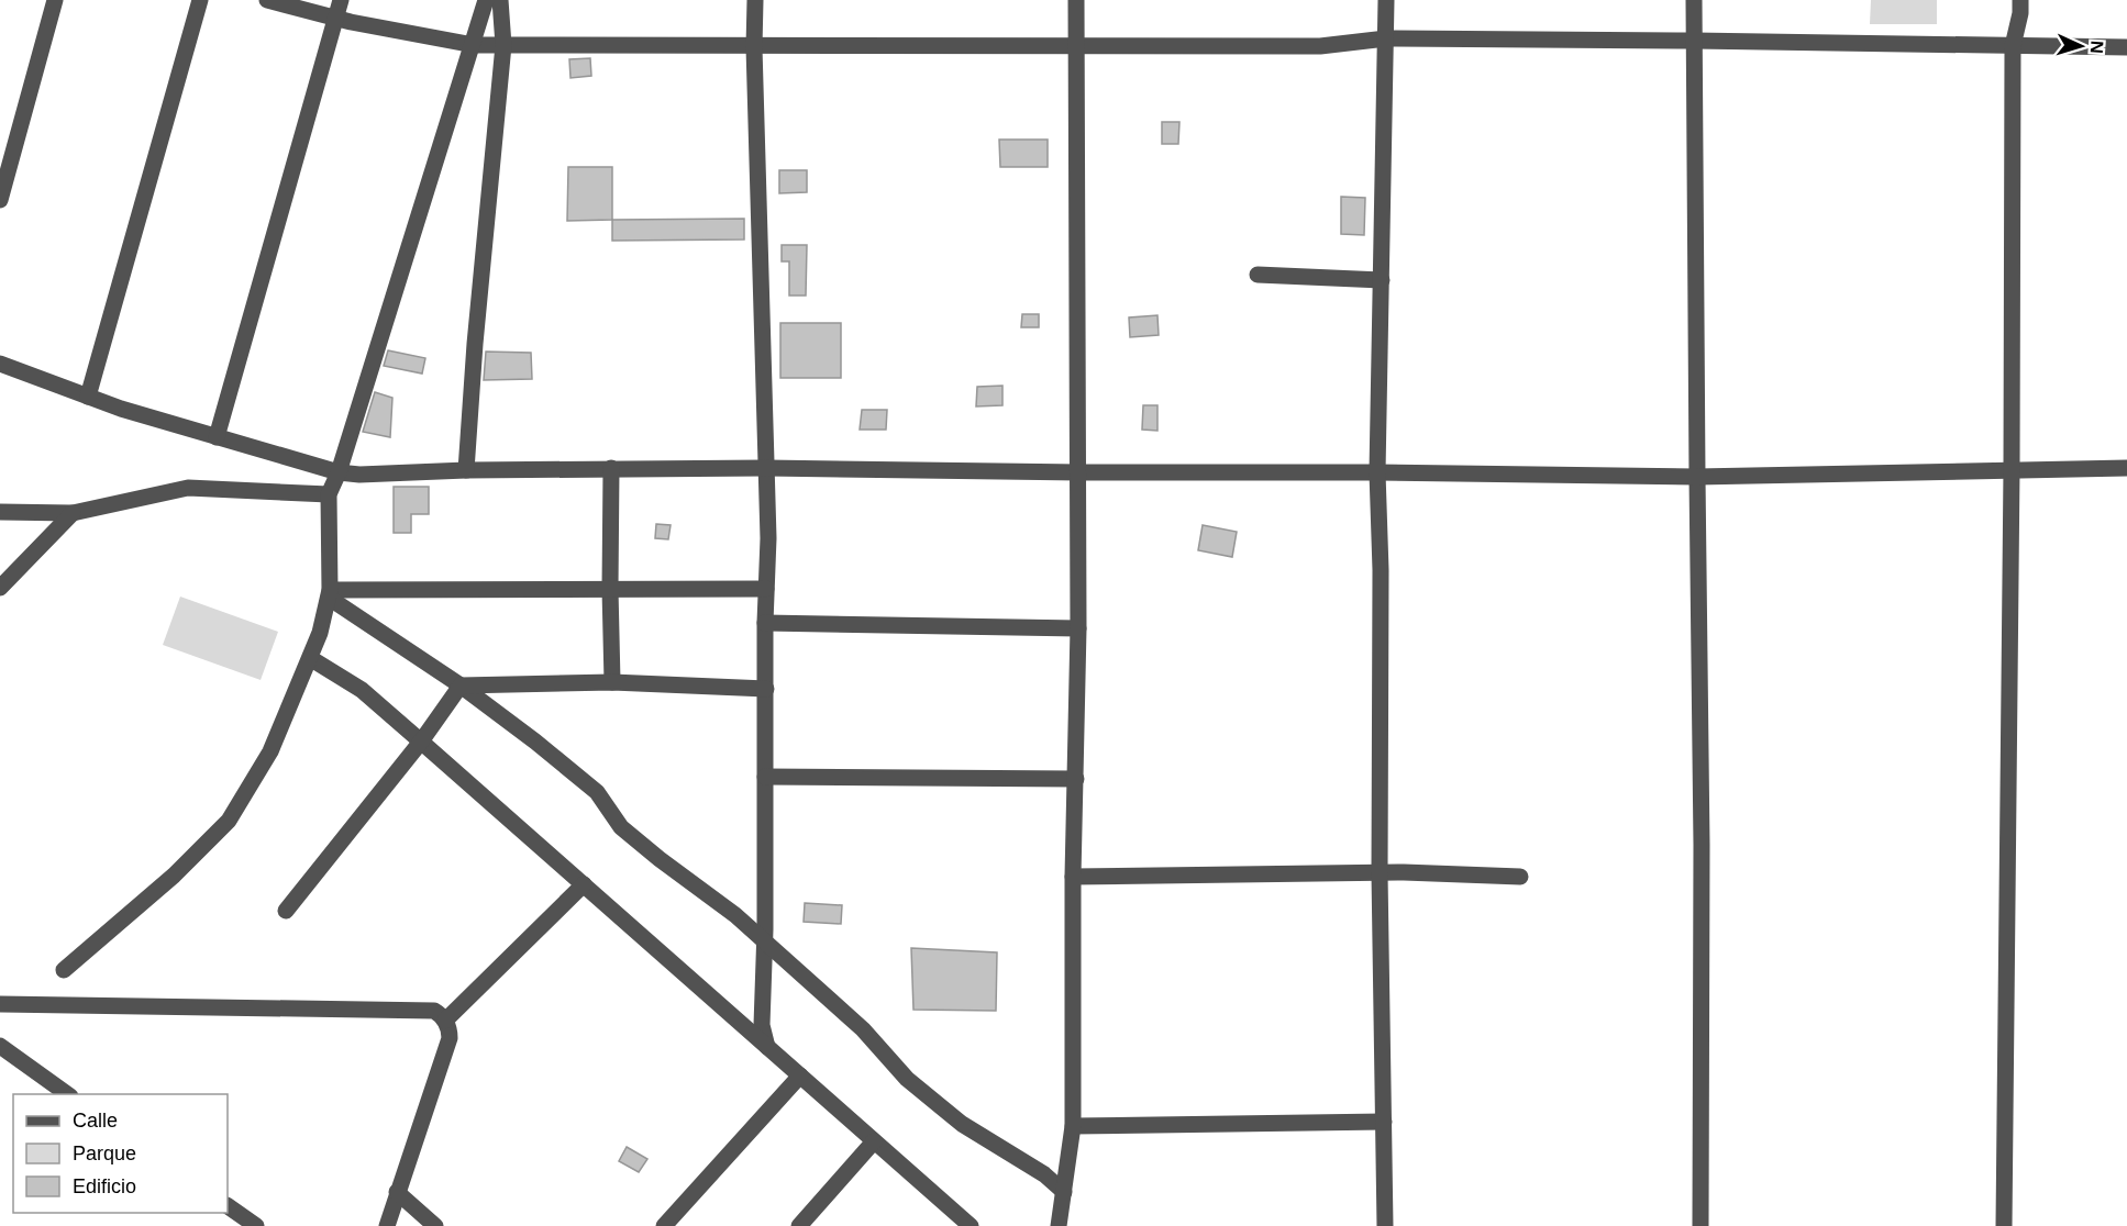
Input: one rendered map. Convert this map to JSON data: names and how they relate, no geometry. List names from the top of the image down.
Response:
{
  "legend": ["Calle", "Parque", "Edificio"],
  "north": "right"
}
